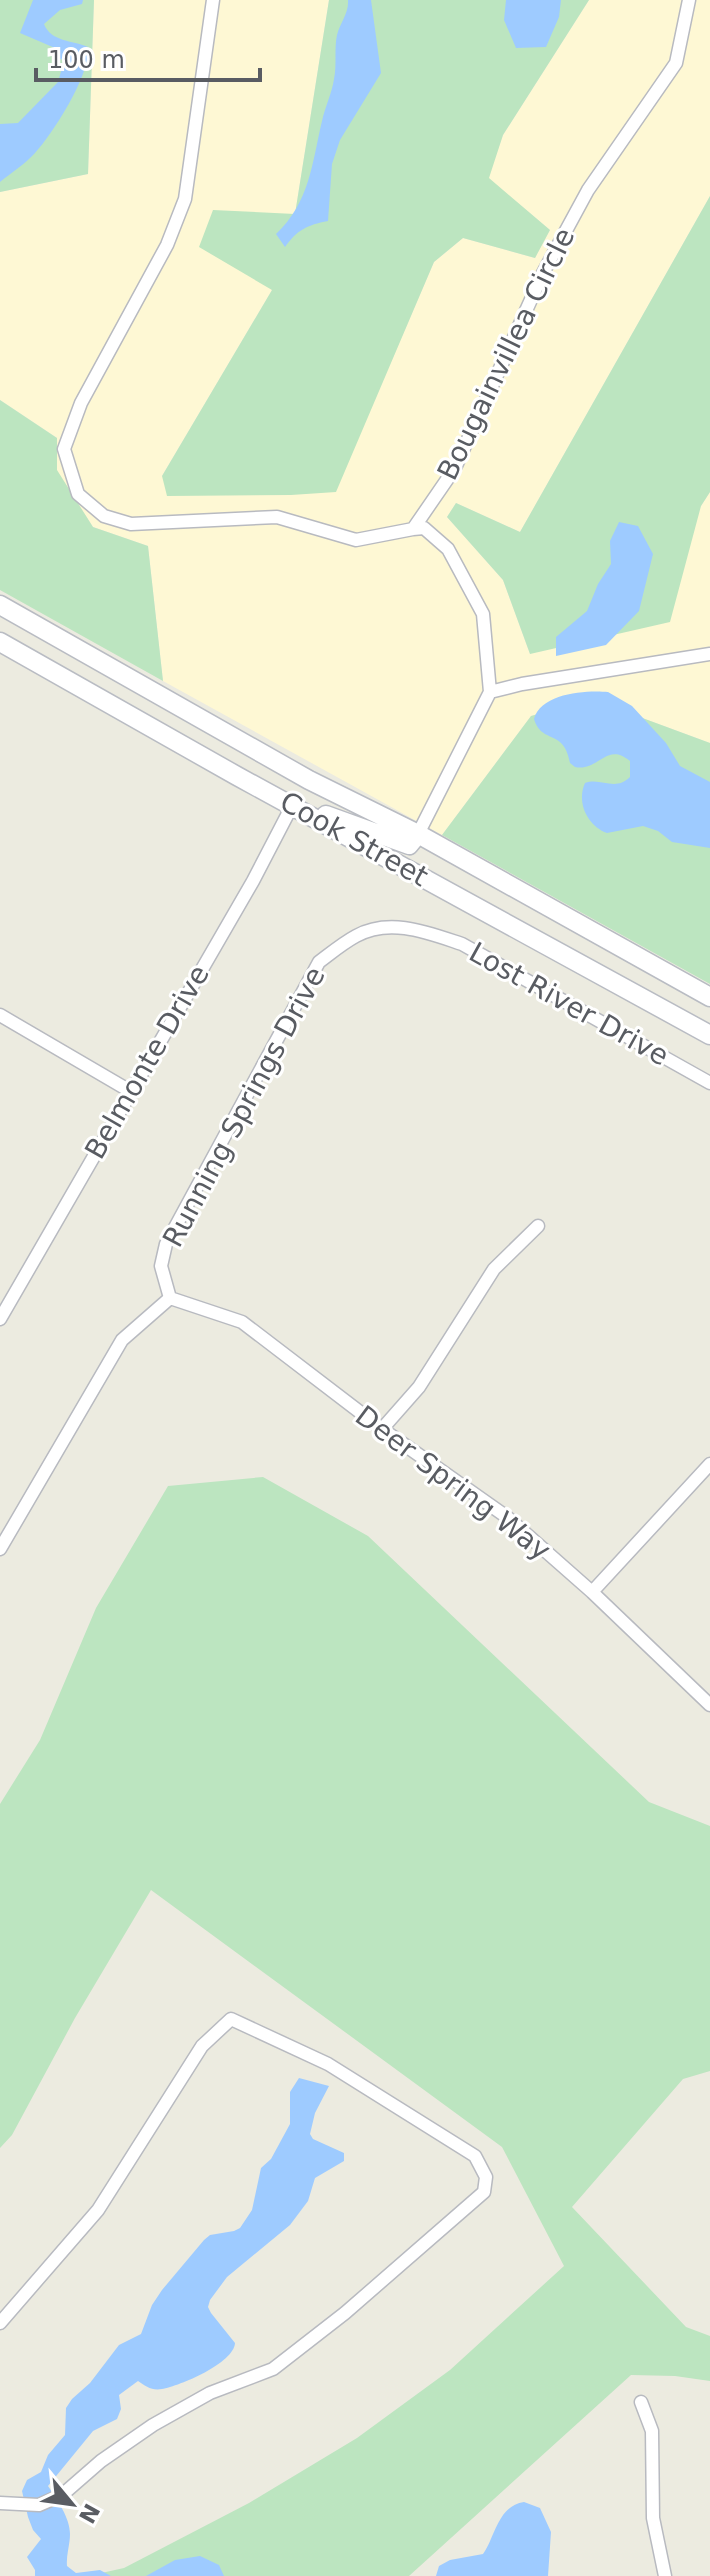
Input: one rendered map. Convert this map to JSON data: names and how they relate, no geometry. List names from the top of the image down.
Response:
{
  "streets": {
    "main road": ["Cook Street"],
    "street": [
      "Bougainvillea Circle",
      "Lost River Drive",
      "Belmonte Drive",
      "Running Springs Drive",
      "Deer Spring Way"
    ]
  },
  "crossings": [
    ["Cook Street", "Belmonte Drive"],
    ["Lost River Drive", "Running Springs Drive"],
    ["Running Springs Drive", "Deer Spring Way"]
  ],
  "scale_bar": "100 m",
  "north": "bottom right"
}
